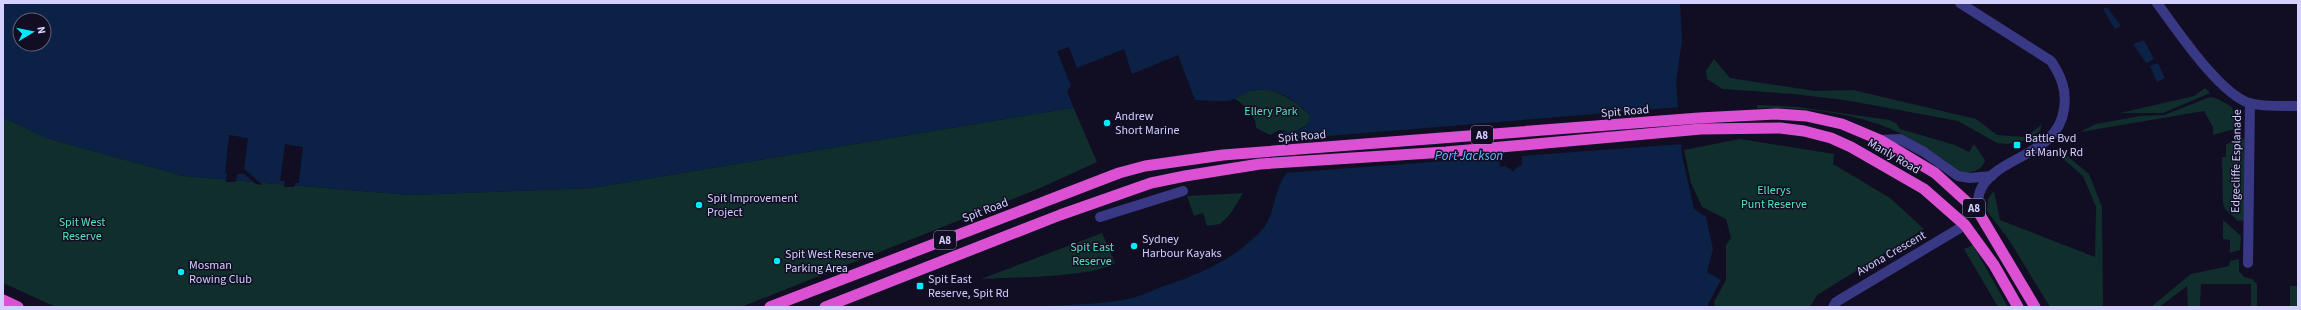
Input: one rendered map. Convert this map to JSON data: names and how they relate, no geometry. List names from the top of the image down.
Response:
{
  "streets": {
    "highway": ["Spit Road", "A8", "Manly Road"],
    "street": ["Edgecliffe Esplanade", "Avona Crescent"]
  },
  "crossings": [
    ["Spit Road", "Manly Road"],
    ["Manly Road", "Avona Crescent"]
  ],
  "water": ["Port Jackson"],
  "parks": [
    "Ellery Park",
    "Ellerys Punt Reserve",
    "Spit West Reserve",
    "Spit East Reserve"
  ],
  "places": {
    "other": [
      "Andrew Short Marine",
      "Spit Improvement Project",
      "Sydney Harbour Kayaks",
      "Spit West Reserve Parking Area",
      "Mosman Rowing Club"
    ],
    "transit": ["Battle Bvd at Manly Rd", "Spit East Reserve, Spit Rd"]
  },
  "north": "right"
}
